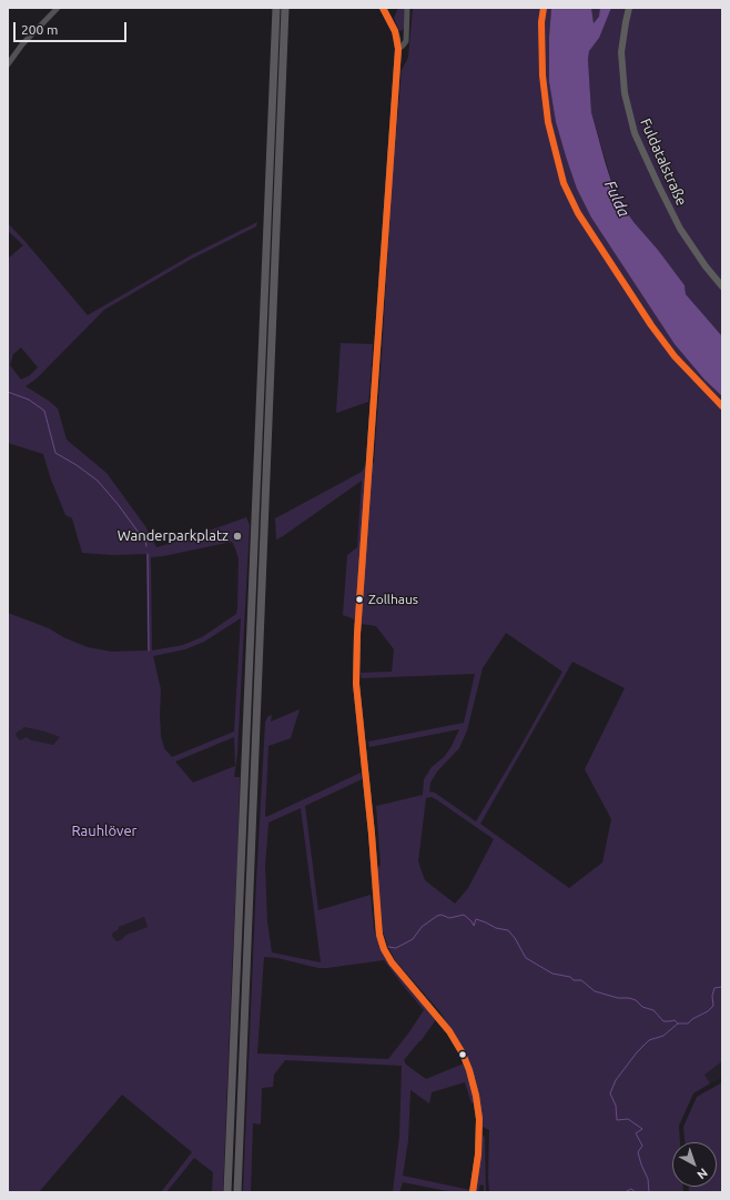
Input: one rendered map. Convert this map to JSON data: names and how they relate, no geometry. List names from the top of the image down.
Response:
{
  "streets": {
    "main road": ["Fuldatalstraße"]
  },
  "water": ["Fulda"],
  "parks": ["Rauhlöver"],
  "places": ["Wanderparkplatz", "Zollhaus"],
  "scale_bar": "200 m",
  "north": "bottom right"
}
